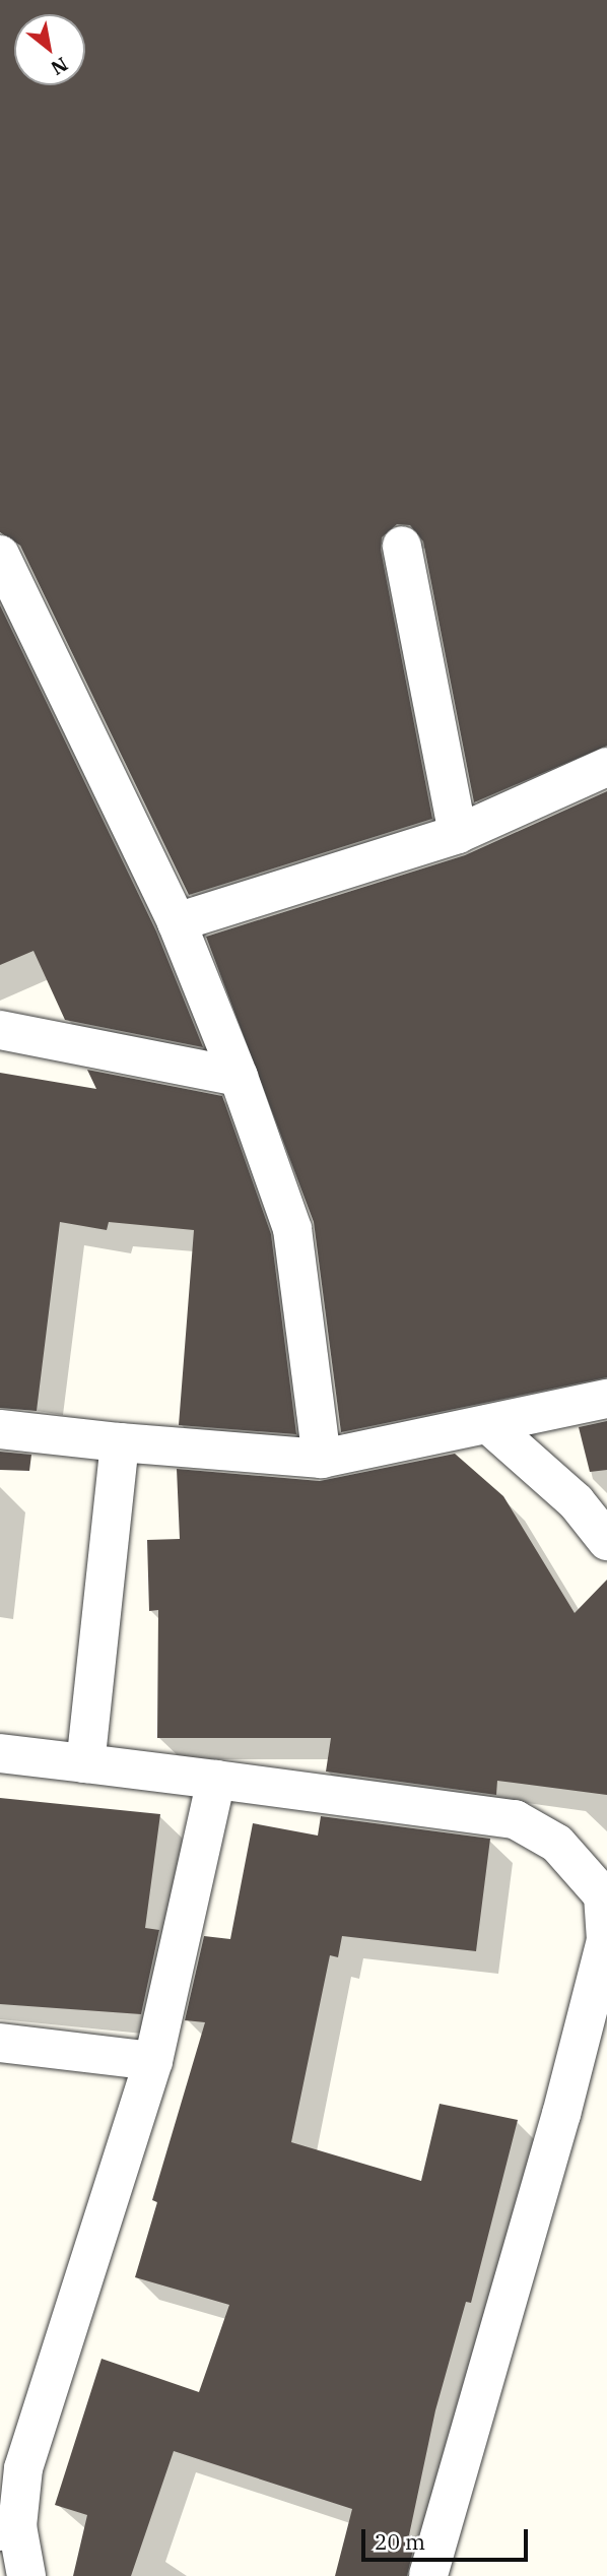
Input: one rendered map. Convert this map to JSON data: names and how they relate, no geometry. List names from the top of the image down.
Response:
{
  "scale_bar": "20 m",
  "north": "bottom right"
}
